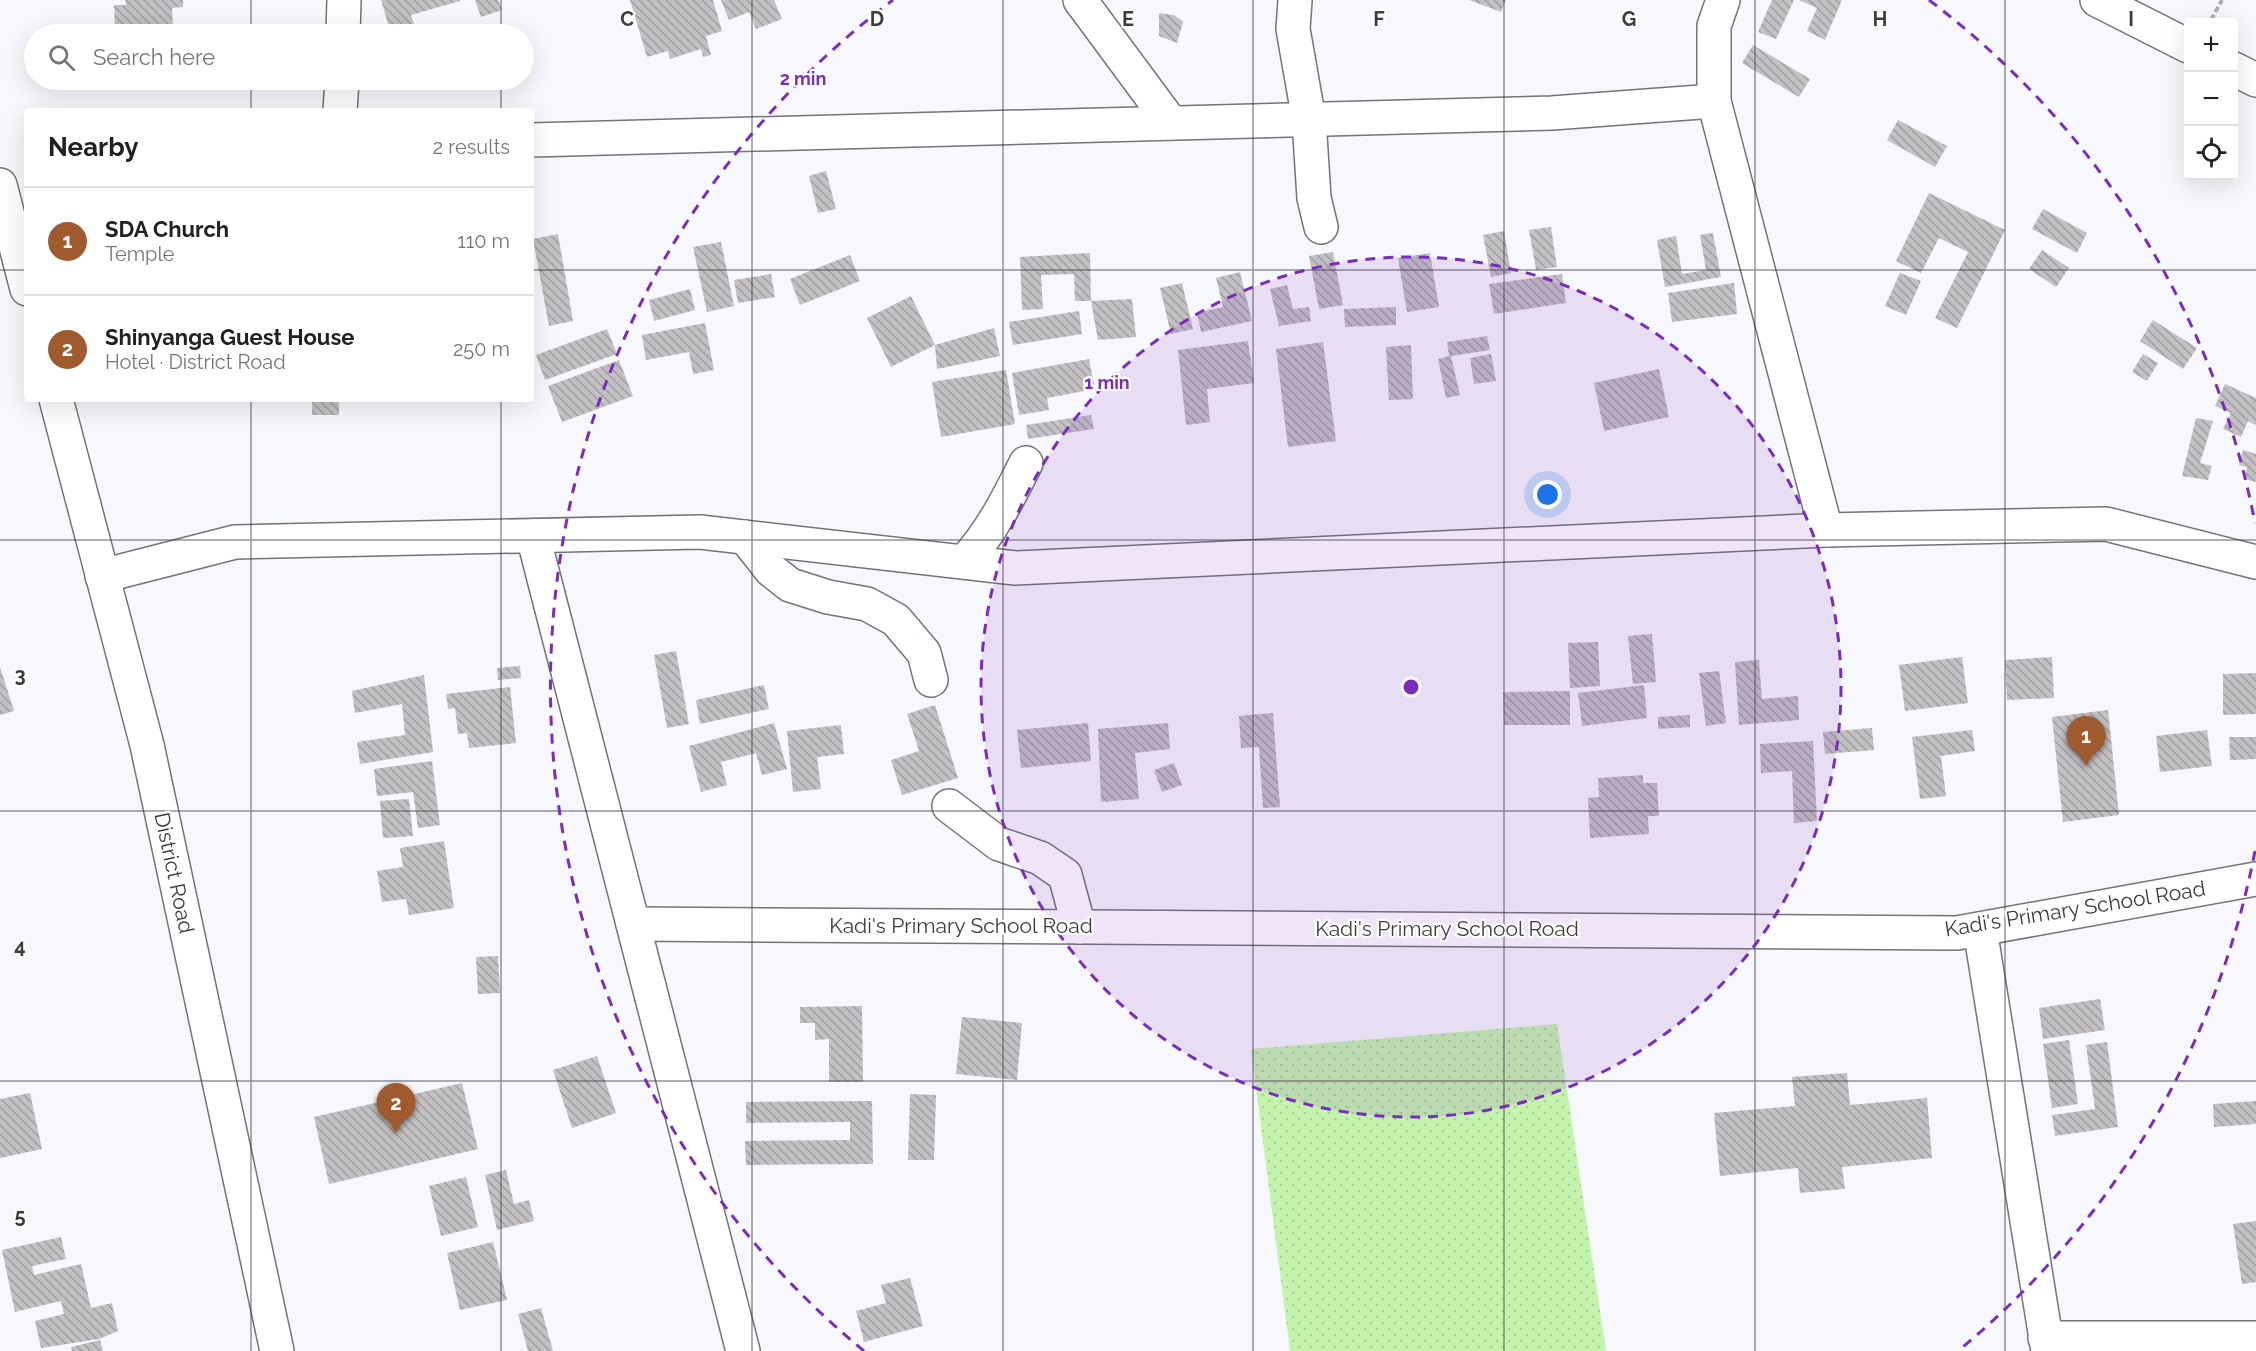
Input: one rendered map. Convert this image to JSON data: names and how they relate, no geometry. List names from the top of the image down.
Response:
{
  "streets": {
    "street": ["District Road", "Kadi's Primary School Road"]
  },
  "page": {
    "map_buttons": ["+", "−"],
    "search": "Search here",
    "heading": ["Nearby", "2 results"],
    "list": [
      {
        "mark": "1",
        "name": "SDA Church",
        "note": "Temple",
        "value": "110 m"
      },
      {
        "mark": "2",
        "name": "Shinyanga Guest House",
        "note": "Hotel · District Road",
        "value": "250 m"
      }
    ],
    "pins": ["1", "2"]
  },
  "grid": {
    "columns": [
      "C",
      "D",
      "E",
      "F",
      "G",
      "H",
      "I"
    ],
    "rows": ["3", "4", "5"]
  },
  "rings": ["2 min", "1 min"]
}
